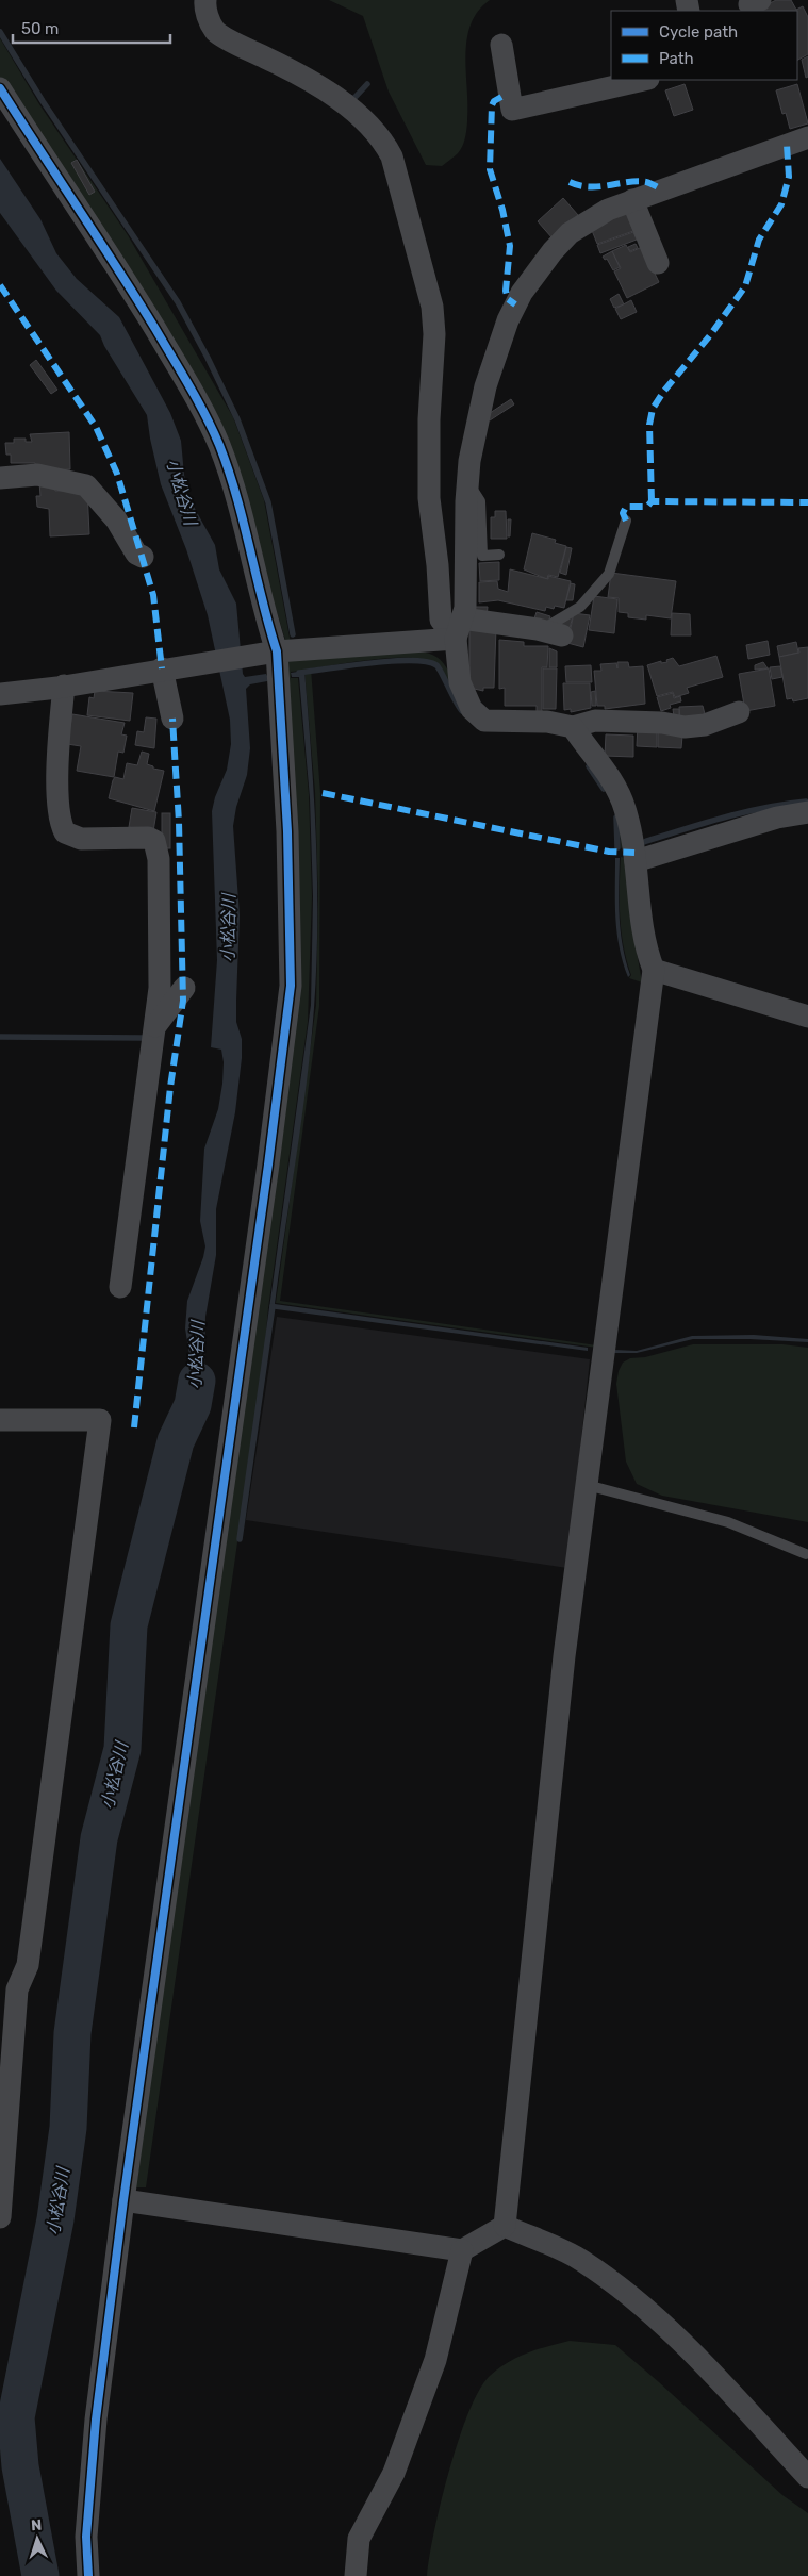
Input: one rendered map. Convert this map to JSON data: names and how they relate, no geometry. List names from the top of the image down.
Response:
{
  "water": ["小松谷川"],
  "legend": ["Cycle path", "Path"],
  "scale_bar": "50 m",
  "north": "top"
}
